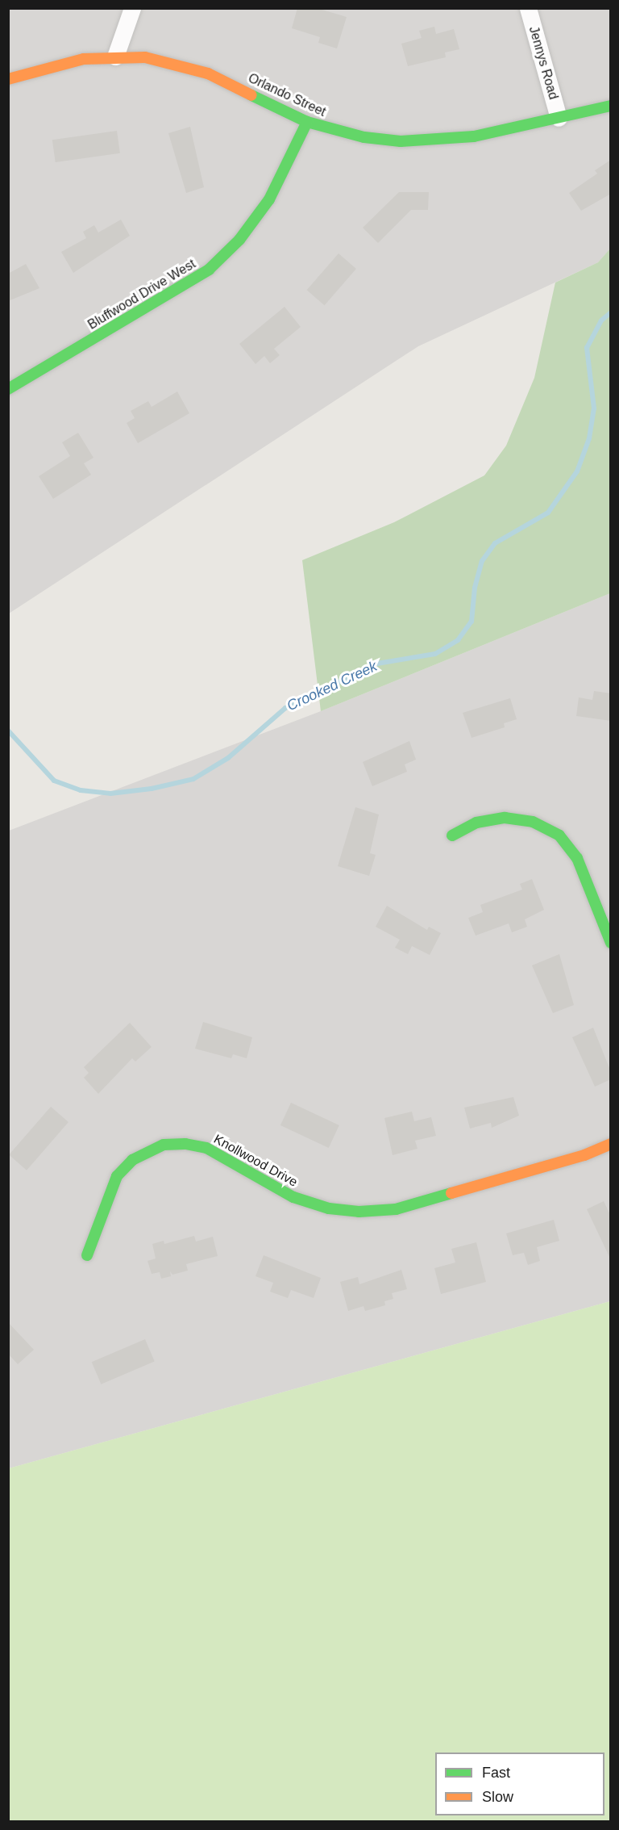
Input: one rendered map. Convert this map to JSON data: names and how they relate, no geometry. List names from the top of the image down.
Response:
{
  "streets": {
    "street": [
      "Jennys Road",
      "Orlando Street",
      "Bluffwood Drive West",
      "Knollwood Drive"
    ]
  },
  "crossings": [
    ["Jennys Road", "Orlando Street"],
    ["Orlando Street", "Bluffwood Drive West"]
  ],
  "water": ["Crooked Creek"],
  "legend": ["Fast", "Slow"]
}
